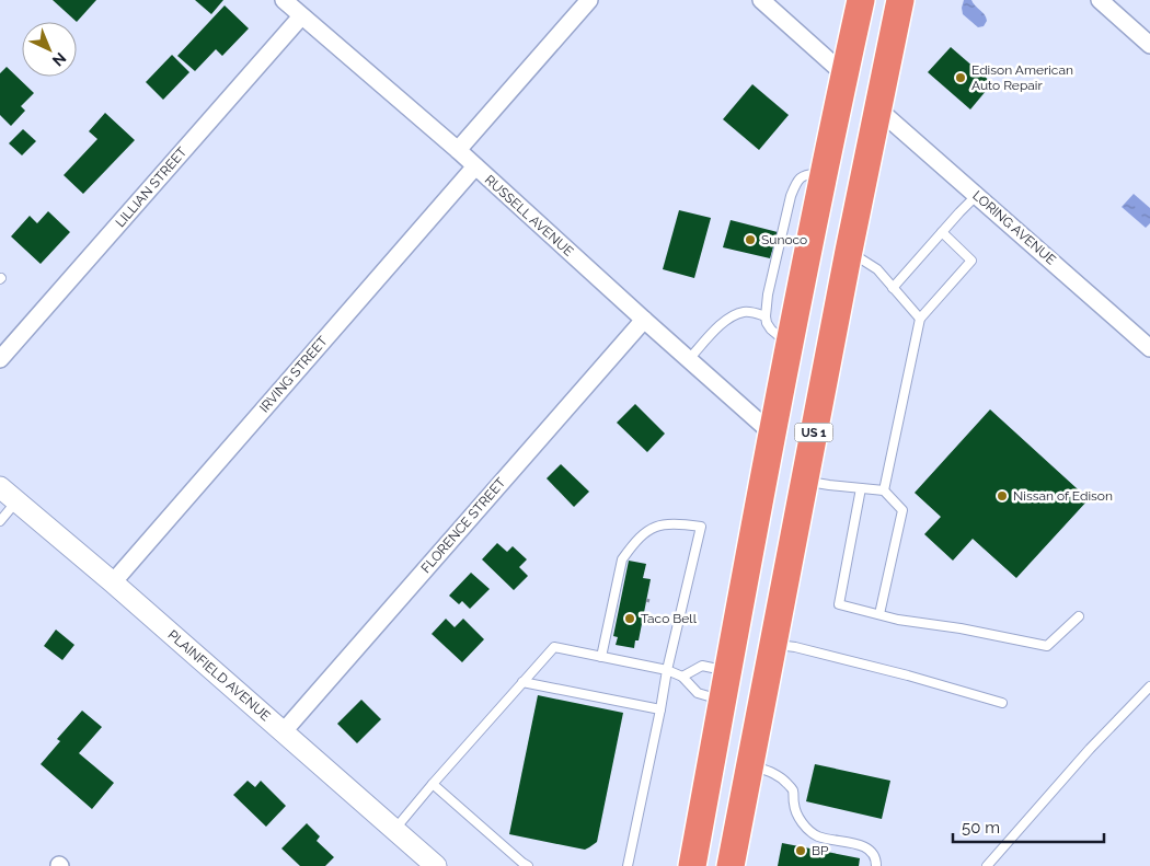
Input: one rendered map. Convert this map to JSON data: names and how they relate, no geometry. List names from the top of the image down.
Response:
{
  "streets": {
    "highway": ["US 1"],
    "street": [
      "LILLIAN STREET",
      "RUSSELL AVENUE",
      "LORING AVENUE",
      "IRVING STREET",
      "FLORENCE STREET",
      "PLAINFIELD AVENUE"
    ]
  },
  "crossings": [
    ["LILLIAN STREET", "RUSSELL AVENUE"],
    ["RUSSELL AVENUE", "IRVING STREET"],
    ["RUSSELL AVENUE", "US 1"],
    ["RUSSELL AVENUE", "FLORENCE STREET"],
    ["LORING AVENUE", "US 1"],
    ["IRVING STREET", "PLAINFIELD AVENUE"],
    ["FLORENCE STREET", "PLAINFIELD AVENUE"]
  ],
  "places": [
    "Edison American Auto Repair",
    "Sunoco",
    "Nissan of Edison",
    "Taco Bell",
    "BP"
  ],
  "scale_bar": "50 m",
  "north": "bottom right"
}
